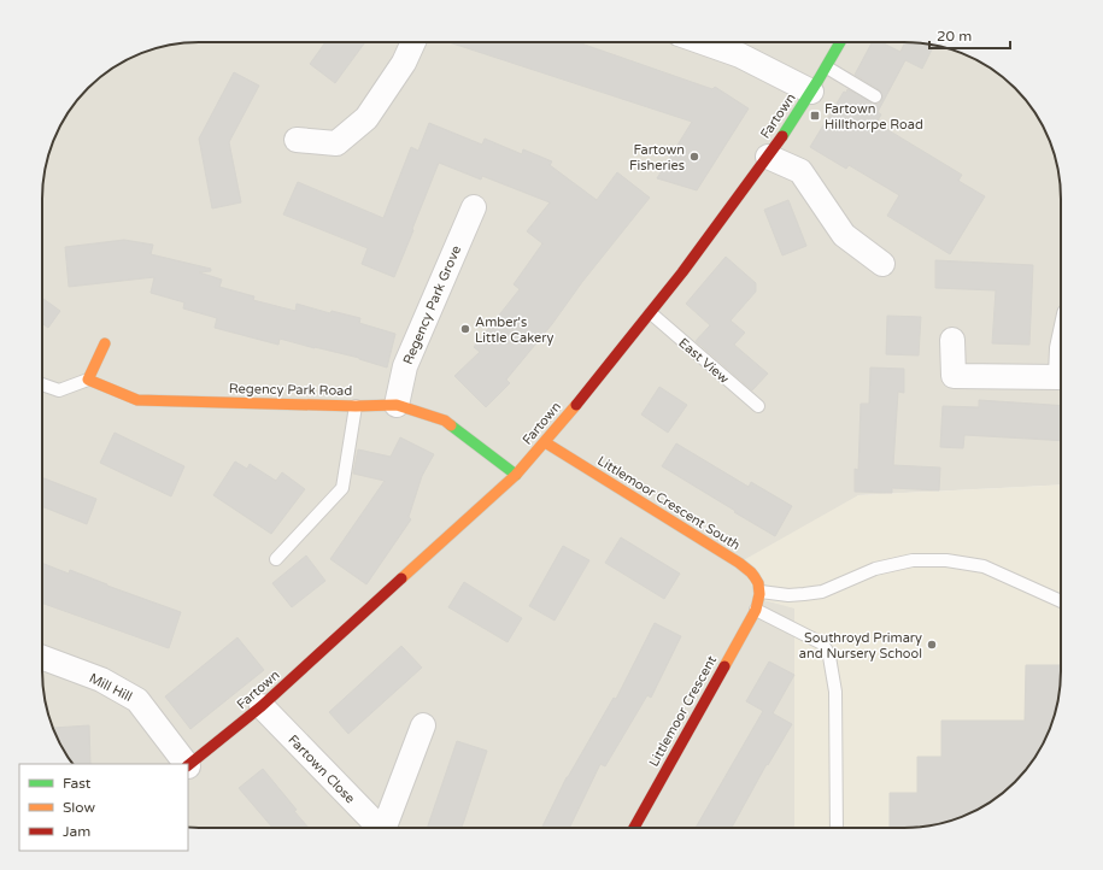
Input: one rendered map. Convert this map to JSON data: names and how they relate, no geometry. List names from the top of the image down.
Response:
{
  "streets": {
    "street": [
      "Fartown",
      "Regency Park Grove",
      "Regency Park Road",
      "Littlemoor Crescent South",
      "Mill Hill",
      "Littlemoor Crescent",
      "Fartown Close"
    ],
    "lane": ["East View"]
  },
  "crossings": [
    ["Fartown", "East View"],
    ["Fartown", "Regency Park Road"],
    ["Fartown", "Littlemoor Crescent South"],
    ["Fartown", "Fartown Close"],
    ["Regency Park Grove", "Regency Park Road"],
    ["Littlemoor Crescent South", "Littlemoor Crescent"]
  ],
  "places": {
    "transit": ["Fartown Hillthorpe Road"],
    "other": ["Fartown Fisheries", "Amber's Little Cakery", "Southroyd Primary and Nursery School"]
  },
  "legend": ["Fast", "Slow", "Jam"],
  "scale_bar": "20 m"
}
